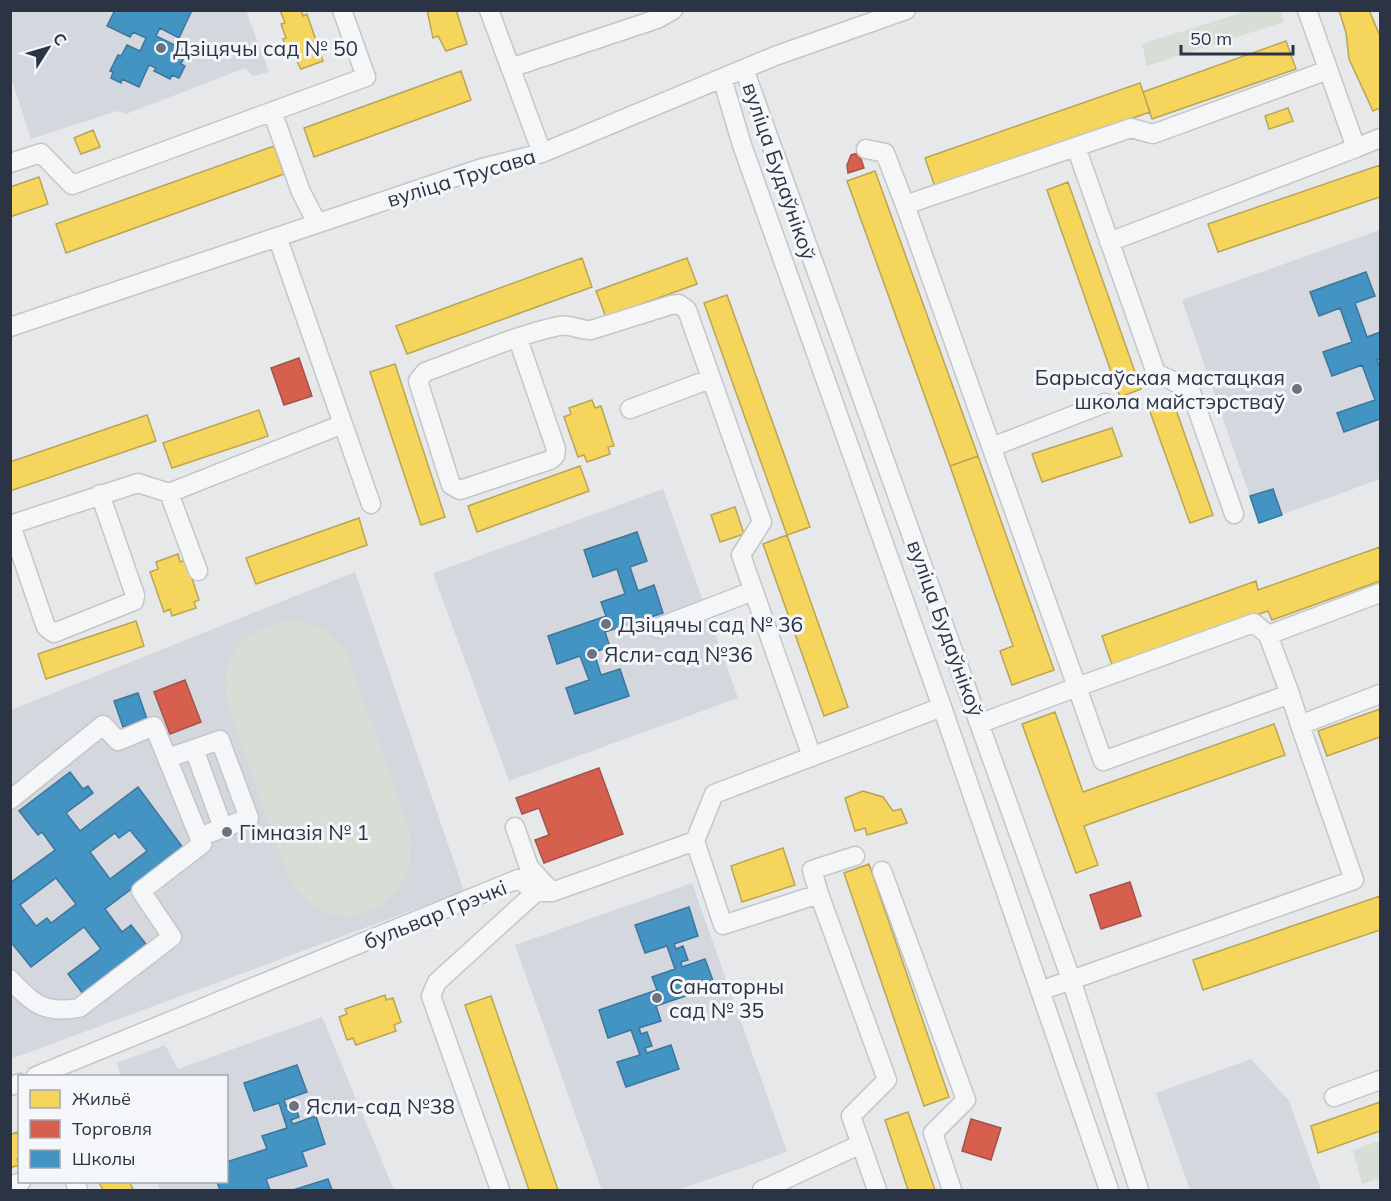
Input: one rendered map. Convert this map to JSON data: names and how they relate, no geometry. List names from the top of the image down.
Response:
{
  "streets": {
    "street": ["вуліца Будаўнікоў", "вуліца Трусава", "бульвар Грэчкі"]
  },
  "crossings": [
    ["вуліца Будаўнікоў", "вуліца Трусава"]
  ],
  "places": [
    "Дзіцячы сад № 50",
    "Барысаўская мастацкая школа майстэрстваў",
    "Дзіцячы сад № 36",
    "Ясли-сад №36",
    "Гімназія № 1",
    "Санаторны сад № 35",
    "Ясли-сад №38"
  ],
  "legend": ["Жильё", "Торговля", "Школы"],
  "scale_bar": "50 m",
  "north": "top right"
}
